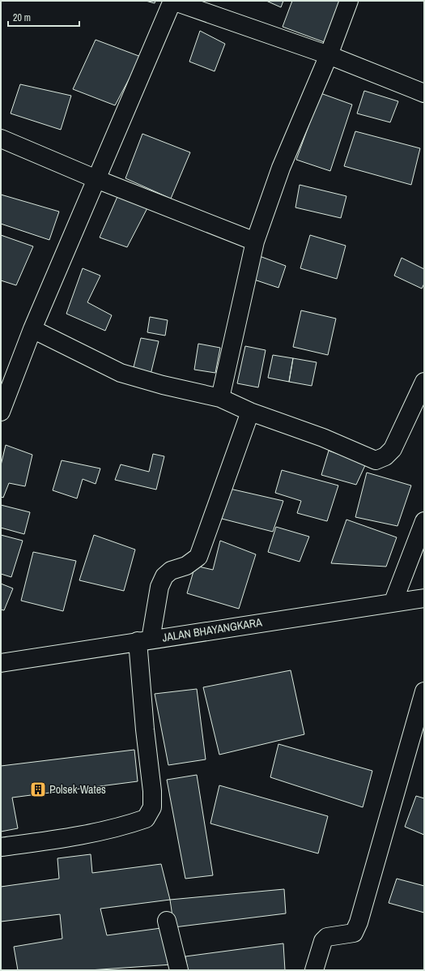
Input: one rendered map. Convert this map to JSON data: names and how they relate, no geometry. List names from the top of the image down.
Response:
{
  "streets": {
    "street": ["JALAN BHAYANGKARA"]
  },
  "places": {
    "building": ["Polsek Wates"]
  },
  "scale_bar": "20 m"
}
